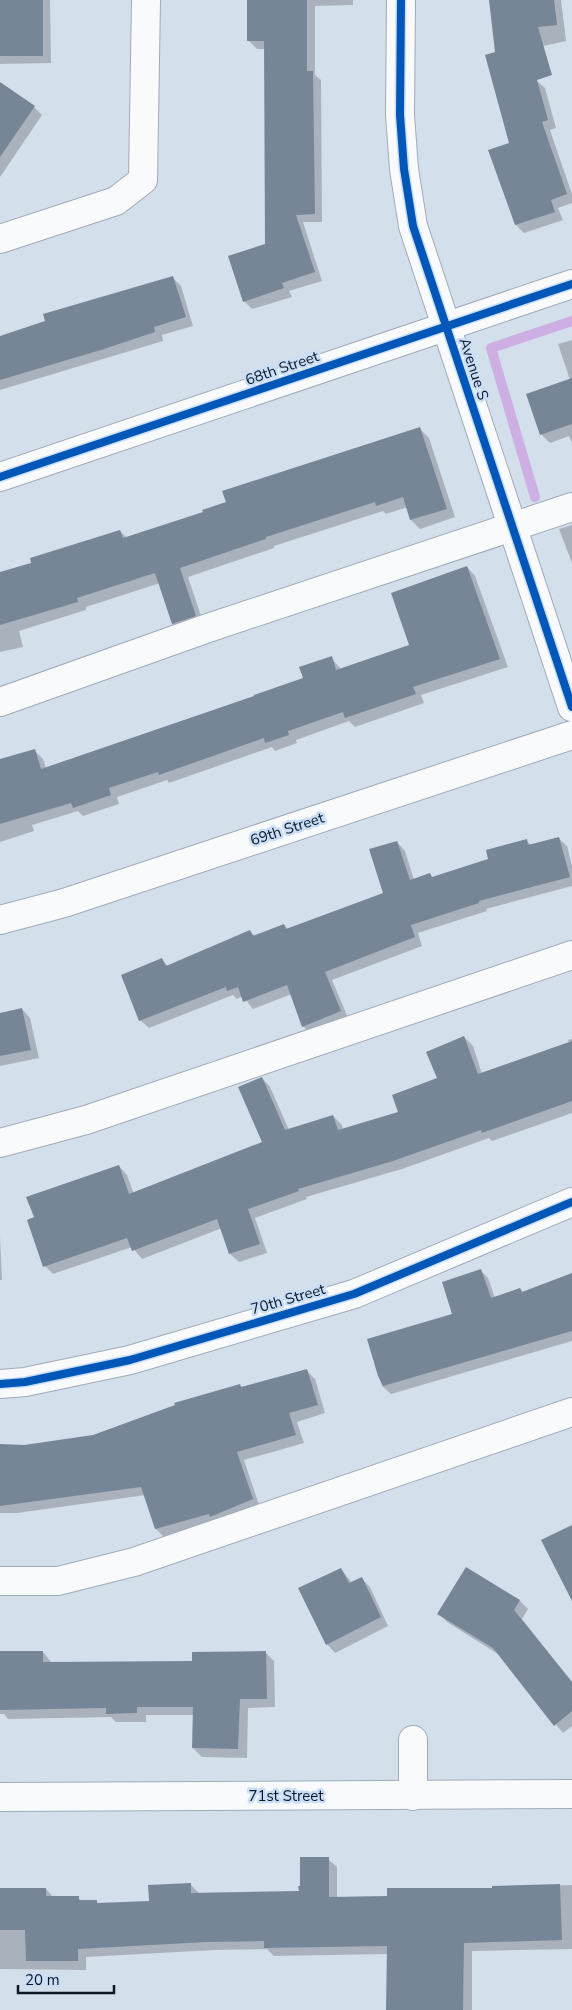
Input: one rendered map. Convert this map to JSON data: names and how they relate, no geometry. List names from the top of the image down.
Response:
{
  "streets": {
    "street": [
      "68th Street",
      "Avenue S",
      "69th Street",
      "70th Street",
      "71st Street"
    ]
  },
  "crossings": [
    ["68th Street", "Avenue S"]
  ],
  "scale_bar": "20 m"
}
